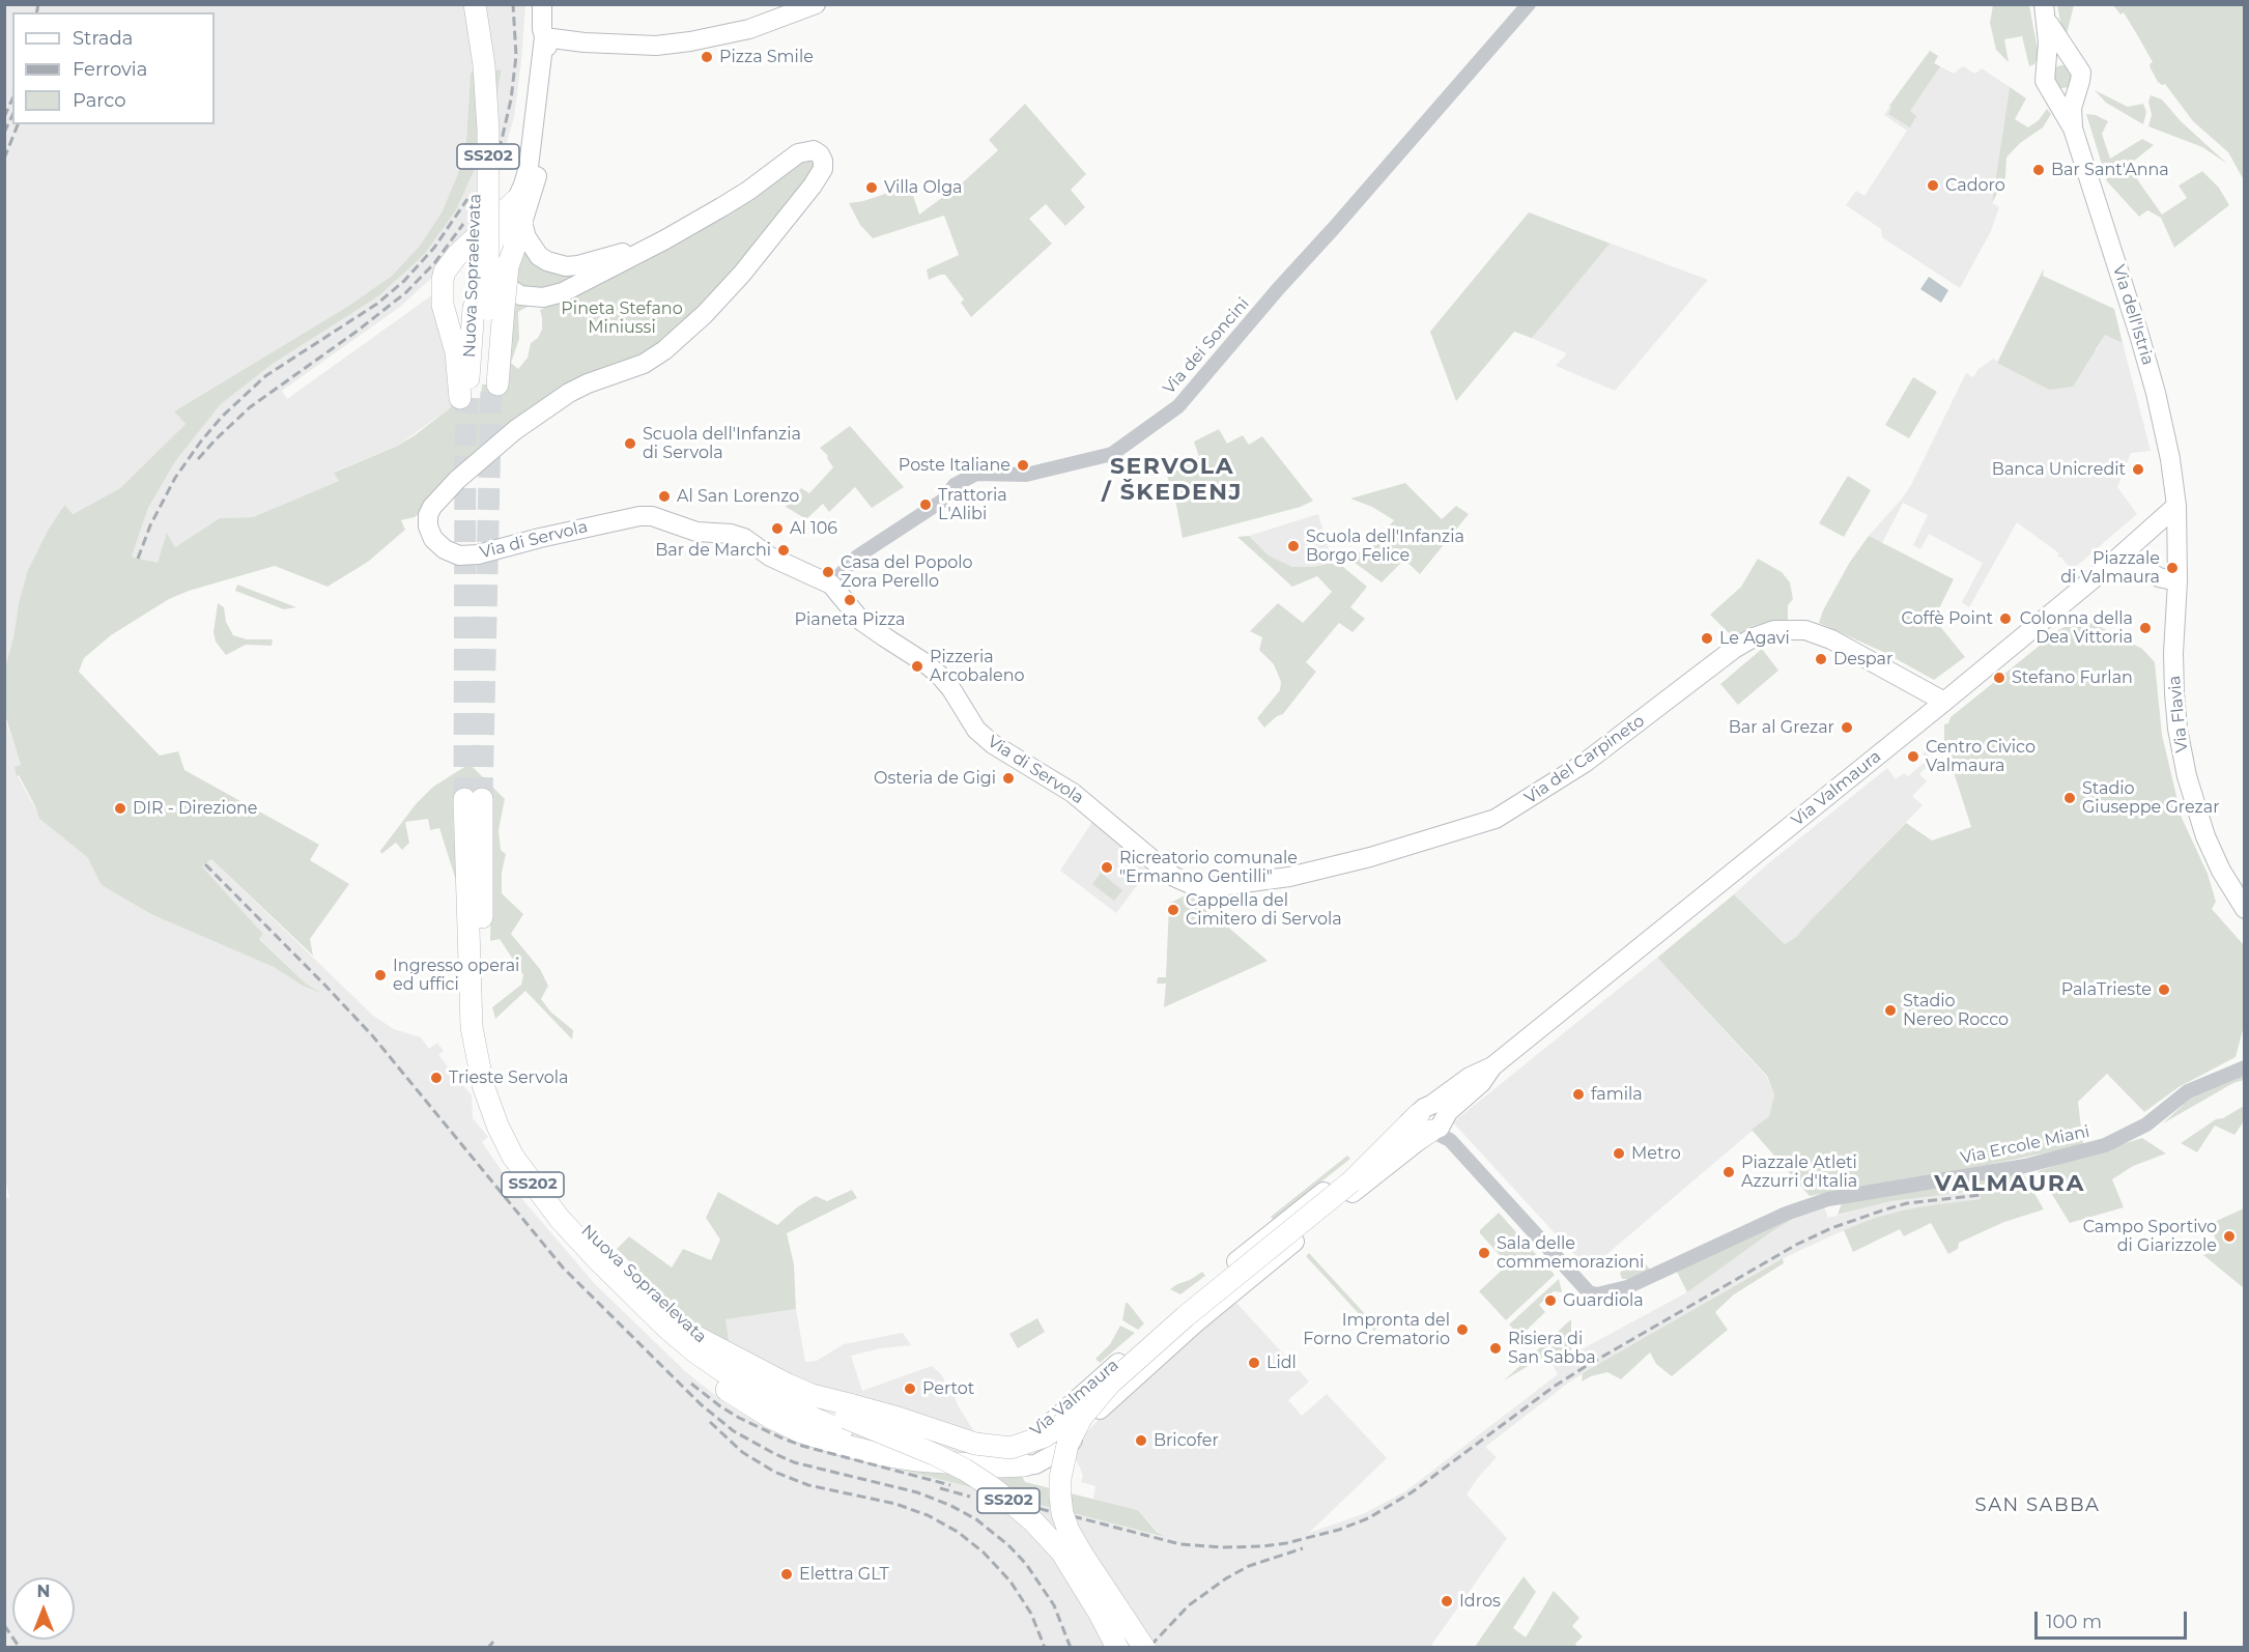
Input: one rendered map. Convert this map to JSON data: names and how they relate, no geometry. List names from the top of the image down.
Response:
{
  "streets": {
    "highway": ["SS202", "Nuova Sopraelevata"],
    "main road": [
      "Via dell'Istria",
      "Via di Servola",
      "Via Flavia",
      "Via del Carpineto",
      "Via Valmaura"
    ],
    "street": ["Via dei Soncini", "Via Ercole Miani"]
  },
  "crossings": [
    ["Nuova Sopraelevata", "Via di Servola"],
    ["Via dell'Istria", "Via Valmaura"],
    ["Via dei Soncini", "Via di Servola"],
    ["Via di Servola", "Via del Carpineto"],
    ["Via del Carpineto", "Via Valmaura"],
    ["Via Valmaura", "Via Ercole Miani"]
  ],
  "districts": ["SERVOLA / ŠKEDENJ", "VALMAURA", "SAN SABBA"],
  "parks": ["Pineta Stefano Miniussi"],
  "places": [
    "Pizza Smile",
    "Bar Sant'Anna",
    "Cadoro",
    "Villa Olga",
    "Scuola dell'Infanzia di Servola",
    "Poste Italiane",
    "Banca Unicredit",
    "Al San Lorenzo",
    "Trattoria L'Alibi",
    "Al 106",
    "Scuola dell'Infanzia Borgo Felice",
    "Bar de Marchi",
    "Piazzale di Valmaura",
    "Casa del Popolo Zora Perello",
    "Pianeta Pizza",
    "Coffè Point",
    "Colonna della Dea Vittoria",
    "Le Agavi",
    "Despar",
    "Pizzeria Arcobaleno",
    "Stefano Furlan",
    "Bar al Grezar",
    "Centro Civico Valmaura",
    "Osteria de Gigi",
    "Stadio Giuseppe Grezar",
    "DIR - Direzione",
    "Ricreatorio comunale \"Ermanno Gentilli\"",
    "Cappella del Cimitero di Servola",
    "Ingresso operai ed uffici",
    "PalaTrieste",
    "Stadio Nereo Rocco",
    "Trieste Servola",
    "famila",
    "Metro",
    "Piazzale Atleti Azzurri d'Italia",
    "Campo Sportivo di Giarizzole",
    "Sala delle commemorazioni",
    "Guardiola",
    "Impronta del Forno Crematorio",
    "Risiera di San Sabba",
    "Lidl",
    "Pertot",
    "Bricofer",
    "Elettra GLT",
    "Idros"
  ],
  "legend": ["Strada", "Ferrovia", "Parco"],
  "scale_bar": "100 m",
  "north": "top"
}
